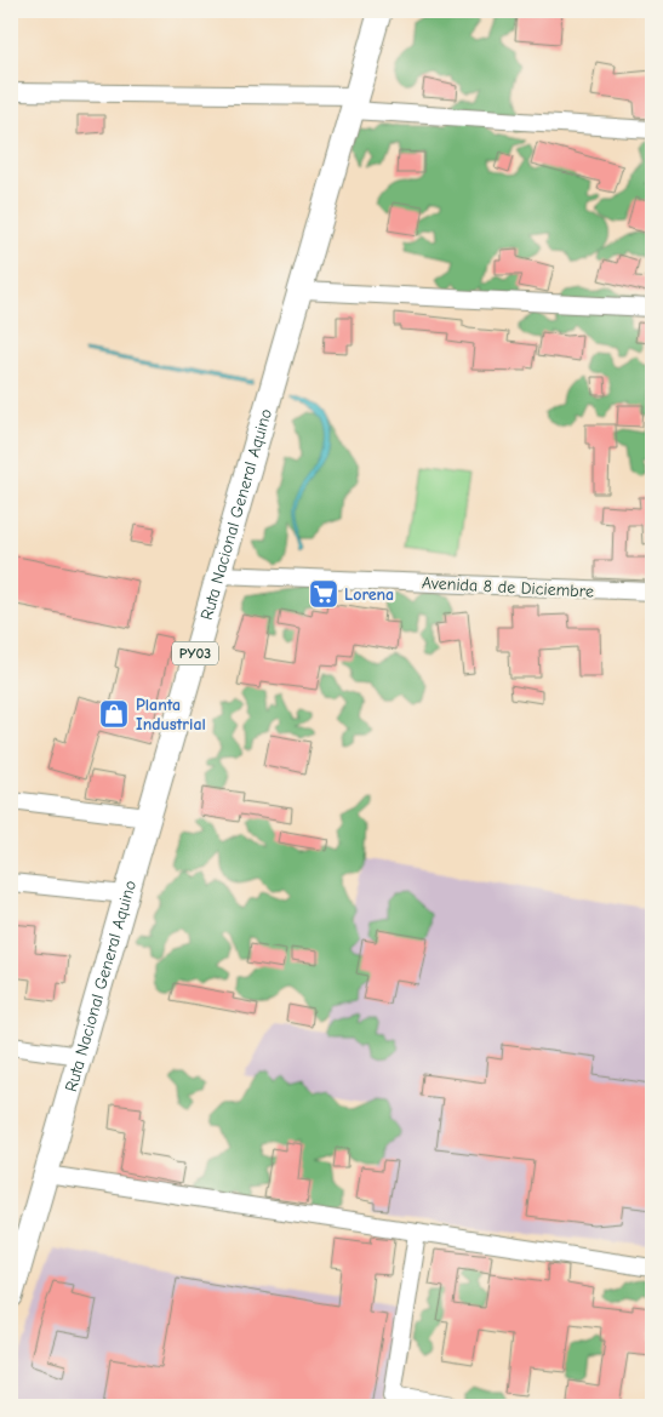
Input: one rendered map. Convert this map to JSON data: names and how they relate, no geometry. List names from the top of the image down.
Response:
{
  "streets": {
    "highway": ["Ruta Nacional General Aquino", "PY03"],
    "street": ["Avenida 8 de Diciembre"]
  },
  "crossings": [
    ["Ruta Nacional General Aquino", "Avenida 8 de Diciembre"]
  ],
  "places": {
    "supermarket": ["Lorena"],
    "shop": ["Planta Industrial"]
  }
}
